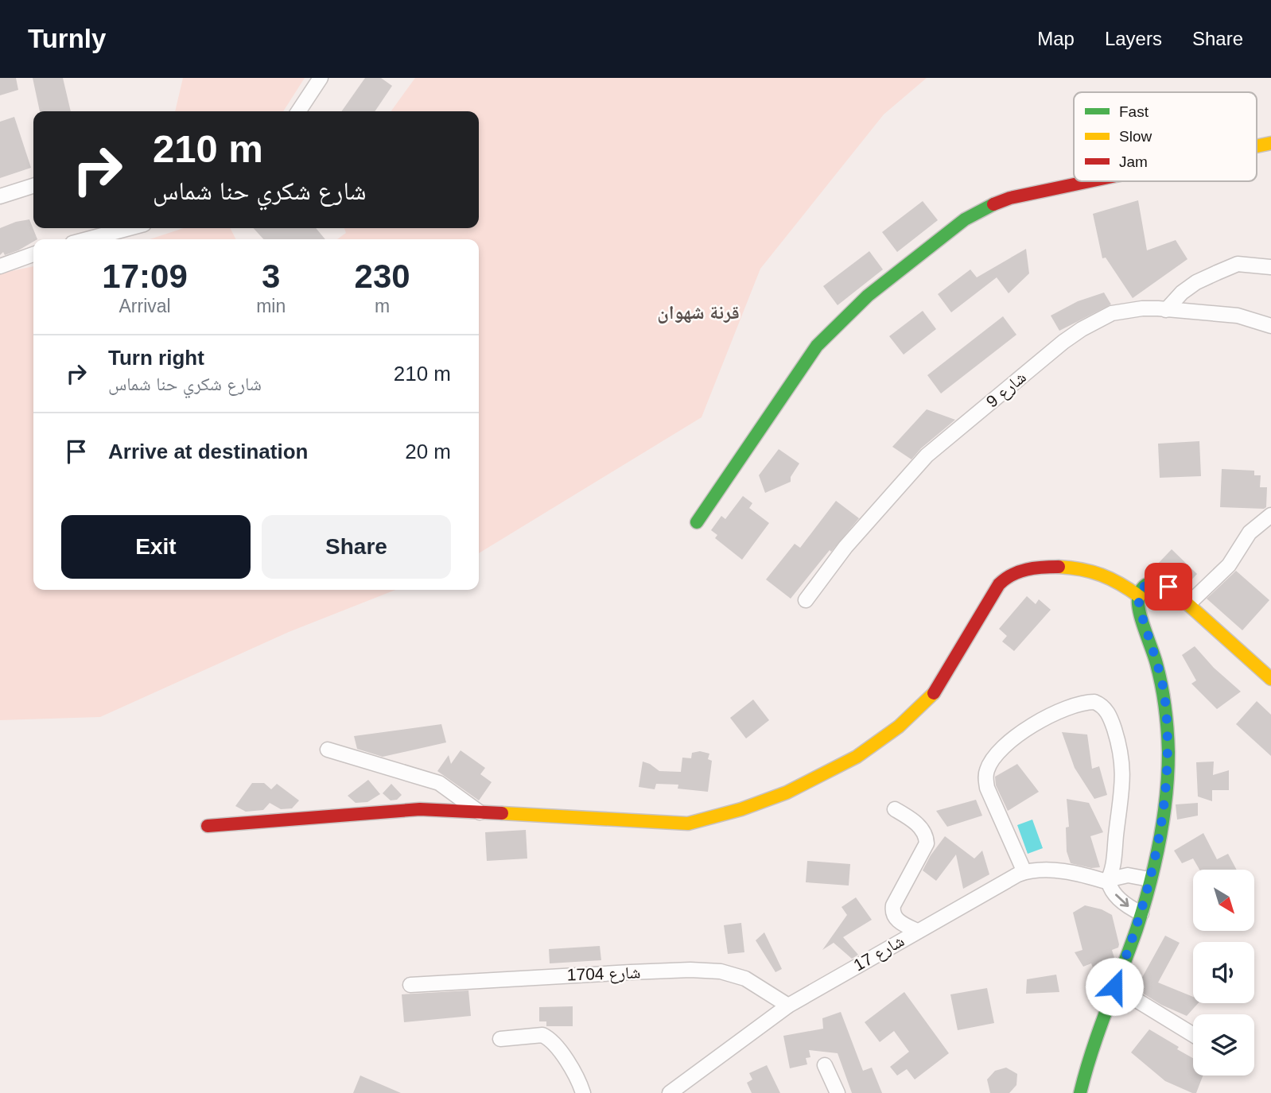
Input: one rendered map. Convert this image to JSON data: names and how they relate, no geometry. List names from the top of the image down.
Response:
{
  "streets": {
    "street": ["شارع 9", "شارع 17", "شارع 1704"]
  },
  "crossings": [
    ["شارع 17", "شارع 1704"]
  ],
  "districts": ["قرنة شهوان"],
  "legend": ["Fast", "Slow", "Jam"],
  "north": "bottom right",
  "page": {
    "header": "Turnly",
    "nav": ["Map", "Layers", "Share"],
    "turn": ["210 m", "شارع شكري حنا شماس"],
    "eta": [
      "17:09",
      "Arrival",
      "3",
      "min",
      "230",
      "m"
    ],
    "list": [
      {
        "name": "Turn right",
        "note": "شارع شكري حنا شماس",
        "value": "210 m"
      },
      {
        "name": "Arrive at destination",
        "value": "20 m"
      }
    ],
    "buttons": ["Exit", "Share"]
  }
}
